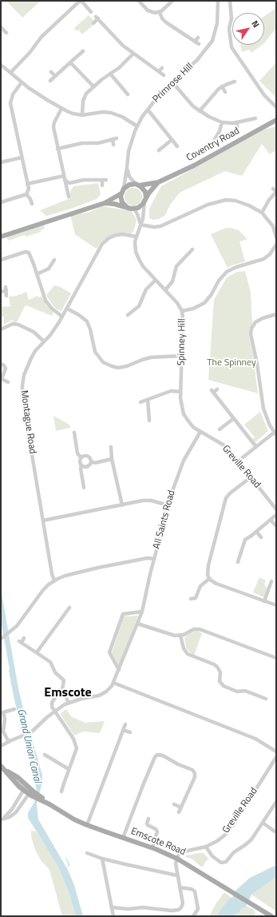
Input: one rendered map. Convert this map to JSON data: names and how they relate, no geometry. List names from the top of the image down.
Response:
{
  "streets": {
    "main road": ["Coventry Road", "Emscote Road"],
    "street": [
      "Primrose Hill",
      "Spinney Hill",
      "Montague Road",
      "Greville Road",
      "All Saints Road"
    ]
  },
  "crossings": [
    ["Primrose Hill", "Coventry Road"],
    ["Primrose Hill", "Spinney Hill"],
    ["Coventry Road", "Spinney Hill"],
    ["Spinney Hill", "Montague Road"],
    ["Spinney Hill", "Greville Road"],
    ["Spinney Hill", "All Saints Road"],
    ["Greville Road", "All Saints Road"],
    ["Greville Road", "Emscote Road"]
  ],
  "districts": ["Emscote"],
  "water": ["Grand Union Canal"],
  "parks": ["The Spinney"],
  "north": "top right"
}
